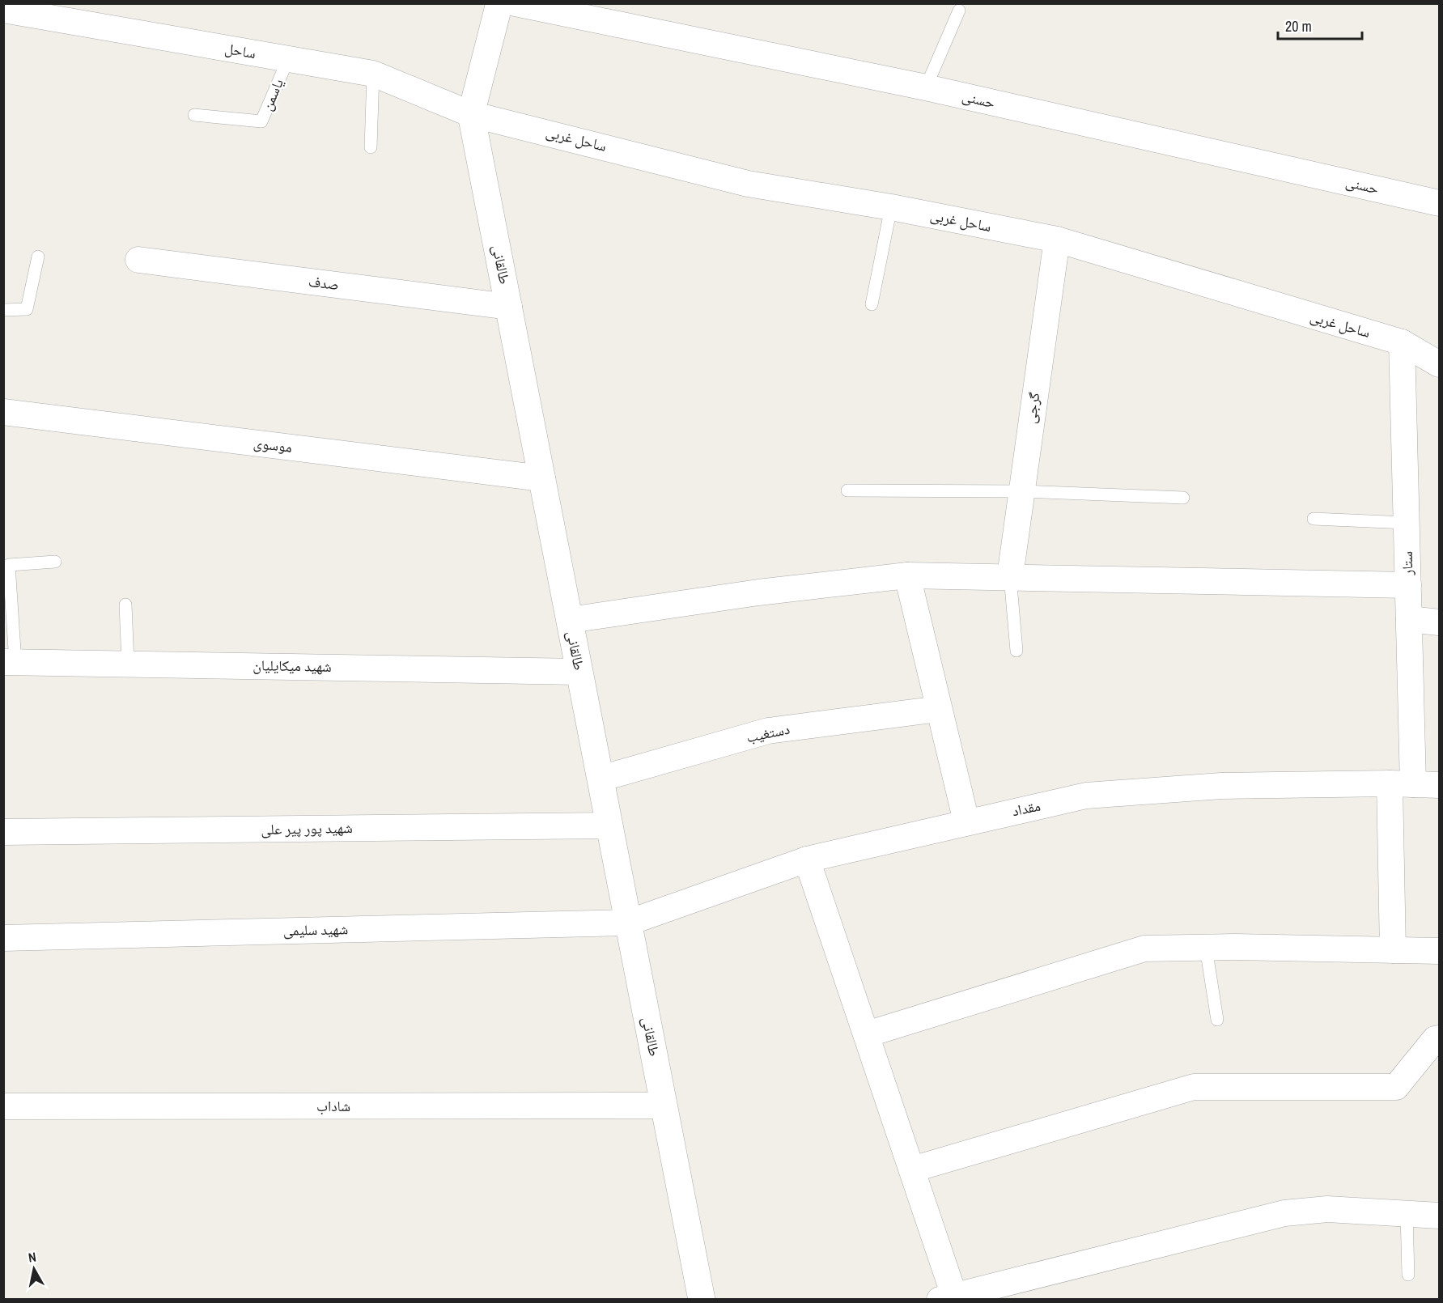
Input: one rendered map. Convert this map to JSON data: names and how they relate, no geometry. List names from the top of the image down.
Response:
{
  "streets": {
    "street": [
      "ساحل",
      "حسنی",
      "ساحل غربی",
      "طالقانی",
      "صدف",
      "گرجی",
      "موسوی",
      "ستار",
      "شهید میکایلیان",
      "دستغیب",
      "مقداد",
      "شهید پور پیر علی",
      "شهید سلیمی",
      "شاداب"
    ],
    "lane": ["یاسمن"]
  },
  "crossings": [
    ["ساحل", "یاسمن"],
    ["ساحل", "ساحل غربی"],
    ["ساحل", "طالقانی"],
    ["ساحل غربی", "طالقانی"],
    ["ساحل غربی", "گرجی"],
    ["ساحل غربی", "ستار"],
    ["طالقانی", "صدف"],
    ["طالقانی", "موسوی"],
    ["طالقانی", "شهید میکایلیان"],
    ["طالقانی", "دستغیب"],
    ["طالقانی", "مقداد"],
    ["طالقانی", "شهید پور پیر علی"],
    ["طالقانی", "شهید سلیمی"],
    ["طالقانی", "شاداب"],
    ["ستار", "مقداد"],
    ["مقداد", "شهید سلیمی"]
  ],
  "scale_bar": "20 m",
  "north": "top"
}
